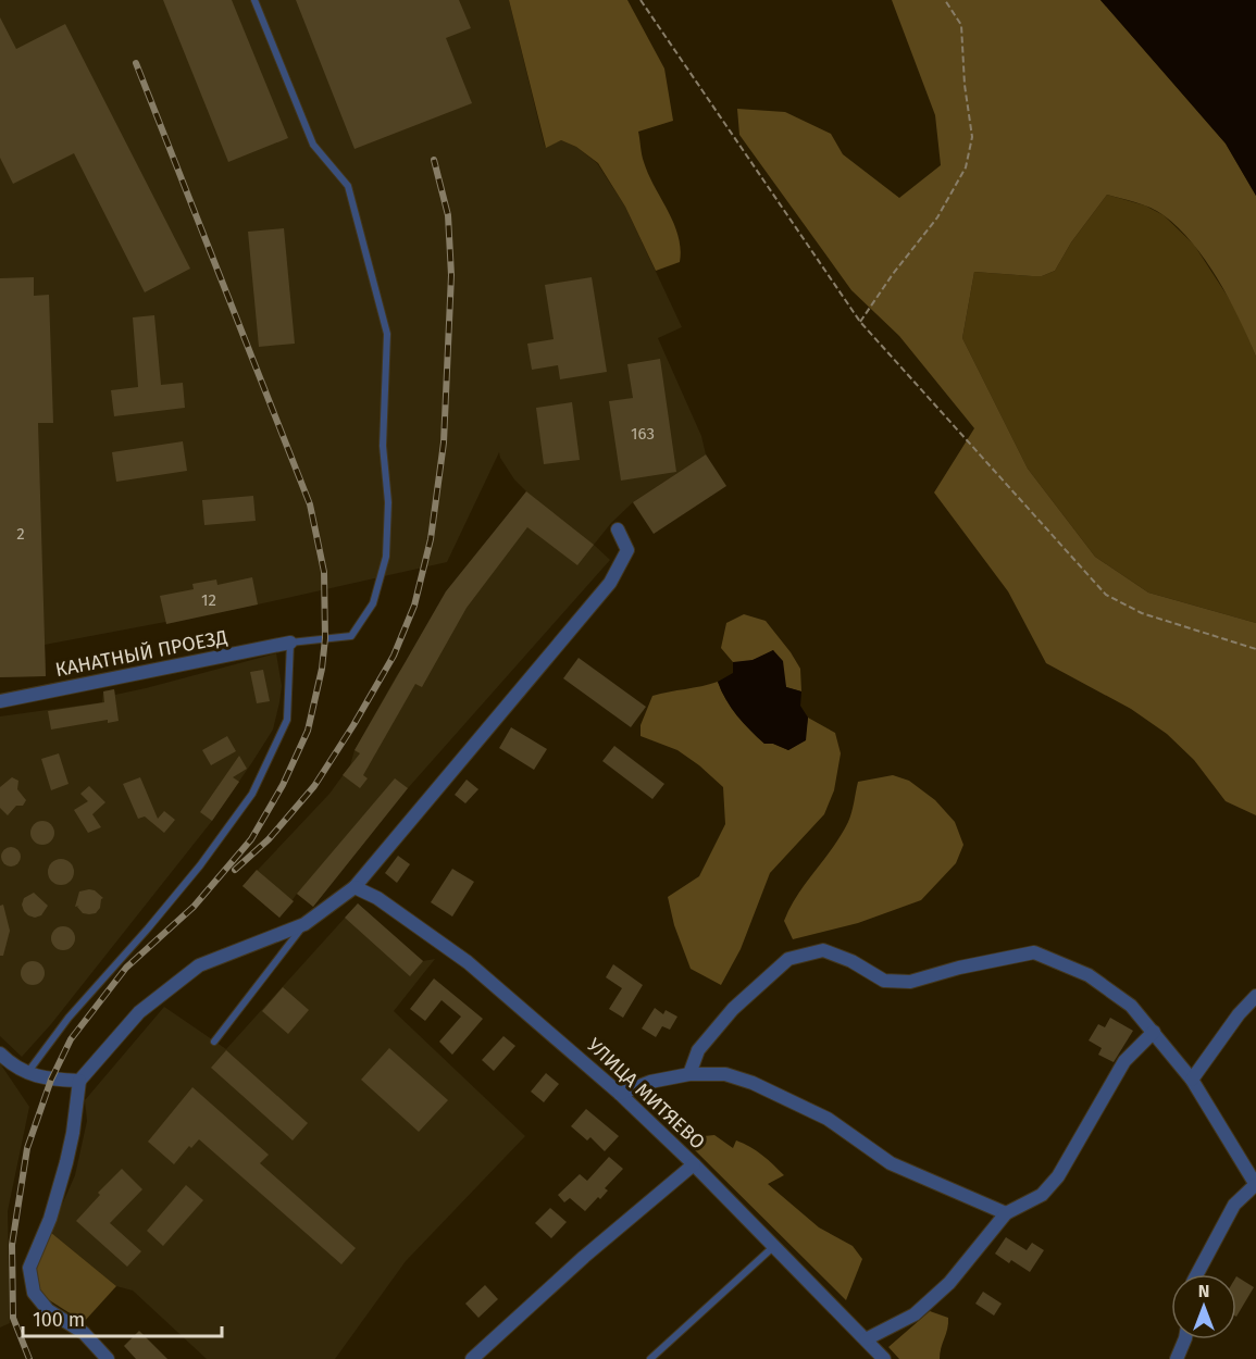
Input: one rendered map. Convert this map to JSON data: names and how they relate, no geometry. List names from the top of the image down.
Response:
{
  "streets": {
    "street": ["КАНАТНЫЙ ПРОЕЗД", "УЛИЦА МИТЯЕВО"]
  },
  "house_numbers": ["163", "2", "12"],
  "scale_bar": "100 m",
  "north": "top"
}
